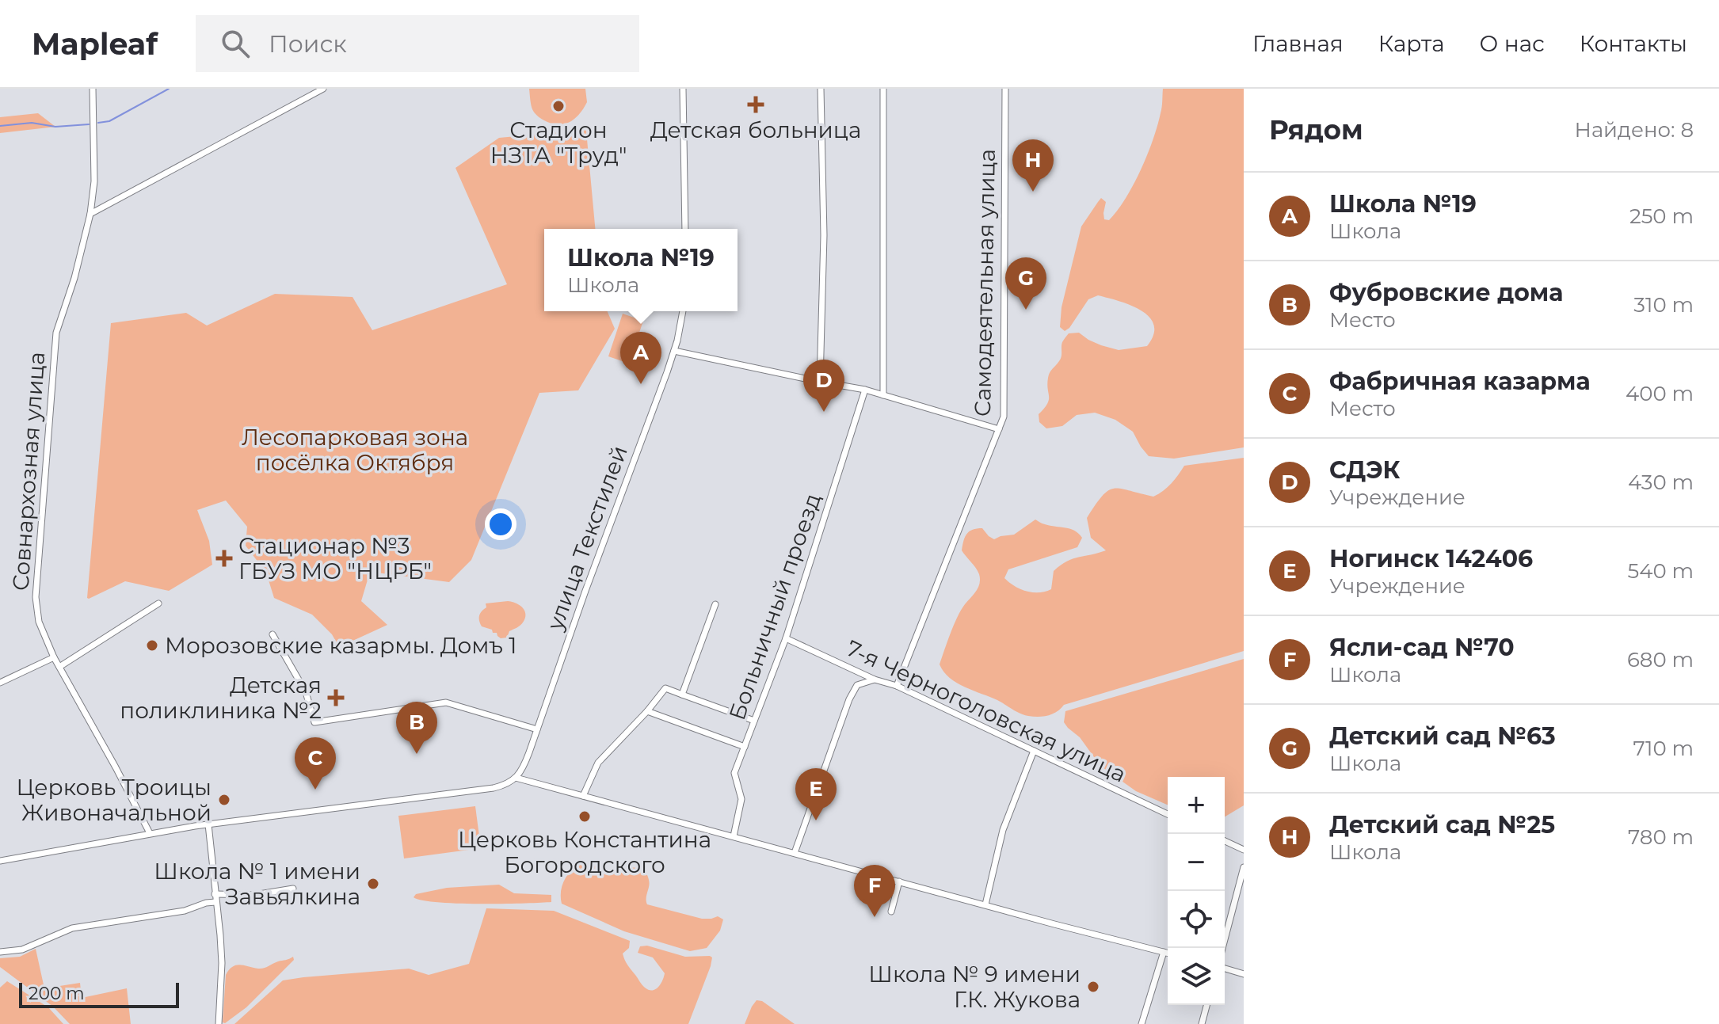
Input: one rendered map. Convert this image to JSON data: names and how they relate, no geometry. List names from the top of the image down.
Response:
{
  "streets": {
    "street": [
      "Самодеятельная улица",
      "Совнархозная улица",
      "улица Текстилей",
      "Больничный проезд",
      "7-я Черноголовская улица"
    ]
  },
  "crossings": [
    ["Самодеятельная улица", "7-я Черноголовская улица"],
    ["Больничный проезд", "7-я Черноголовская улица"]
  ],
  "parks": ["Лесопарковая зона посёлка Октября"],
  "places": {
    "health": ["Детская больница", "Стационар №3 ГБУЗ МО \"НЦРБ\"", "Детская поликлиника №2"],
    "other": [
      "Стадион НЗТА \"Труд\"",
      "Морозовские казармы. Домъ 1",
      "Церковь Троицы Живоначальной",
      "Церковь Константина Богородского",
      "Школа № 1 имени Завьялкина",
      "Школа № 9 имени Г.К. Жукова"
    ]
  },
  "scale_bar": "200 m",
  "page": {
    "header": "Mapleaf",
    "search": "Поиск",
    "nav": [
      "Главная",
      "Карта",
      "О нас",
      "Контакты"
    ],
    "heading": ["Рядом", "Найдено: 8"],
    "pins": [
      "H",
      "G",
      "A",
      "D",
      "B",
      "C",
      "E",
      "F"
    ],
    "list": [
      {
        "mark": "A",
        "name": "Школа №19",
        "note": "Школа",
        "value": "250 m"
      },
      {
        "mark": "B",
        "name": "Фубровские дома",
        "note": "Место",
        "value": "310 m"
      },
      {
        "mark": "C",
        "name": "Фабричная казарма",
        "note": "Место",
        "value": "400 m"
      },
      {
        "mark": "D",
        "name": "СДЭК",
        "note": "Учреждение",
        "value": "430 m"
      },
      {
        "mark": "E",
        "name": "Ногинск 142406",
        "note": "Учреждение",
        "value": "540 m"
      },
      {
        "mark": "F",
        "name": "Ясли-сад №70",
        "note": "Школа",
        "value": "680 m"
      },
      {
        "mark": "G",
        "name": "Детский сад №63",
        "note": "Школа",
        "value": "710 m"
      },
      {
        "mark": "H",
        "name": "Детский сад №25",
        "note": "Школа",
        "value": "780 m"
      }
    ],
    "popup": ["Школа №19", "Школа"],
    "map_buttons": ["+", "−"],
    "scale": "200 m"
  }
}
